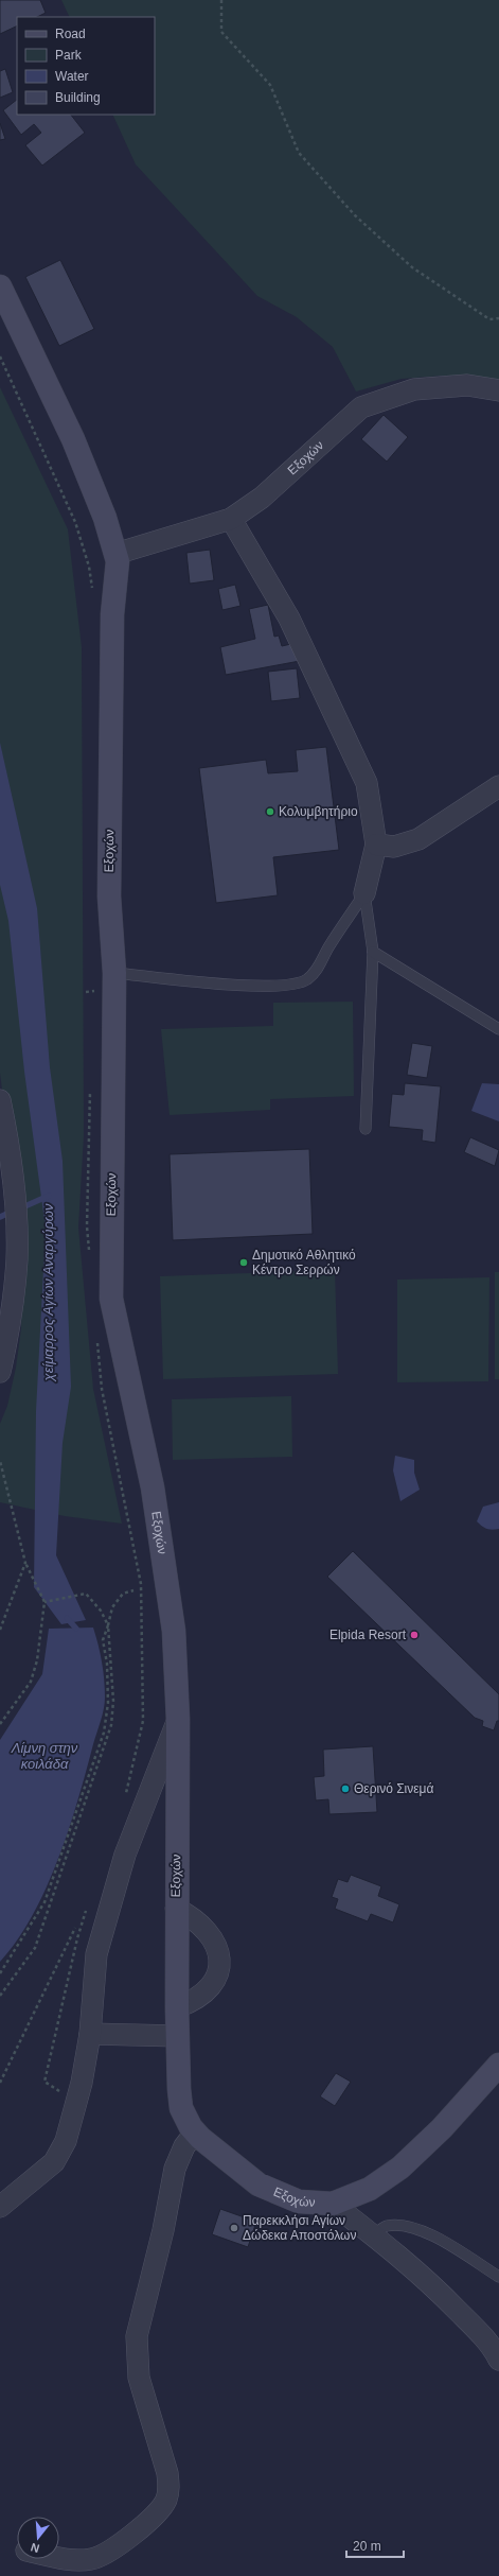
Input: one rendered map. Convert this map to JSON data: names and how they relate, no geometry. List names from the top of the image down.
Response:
{
  "streets": {
    "main road": ["Εξοχών"]
  },
  "water": ["χείμαρρος Αγίων Αναργύρων", "Λίμνη στην κοιλάδα"],
  "places": [
    "Κολυμβητήριο",
    "Δημοτικό Αθλητικό Κέντρο Σερρών",
    "Elpida Resort",
    "Θερινό Σινεμά",
    "Παρεκκλήσι Αγίων Δώδεκα Αποστόλων"
  ],
  "legend": [
    "Road",
    "Park",
    "Water",
    "Building"
  ],
  "scale_bar": "20 m",
  "north": "bottom"
}
